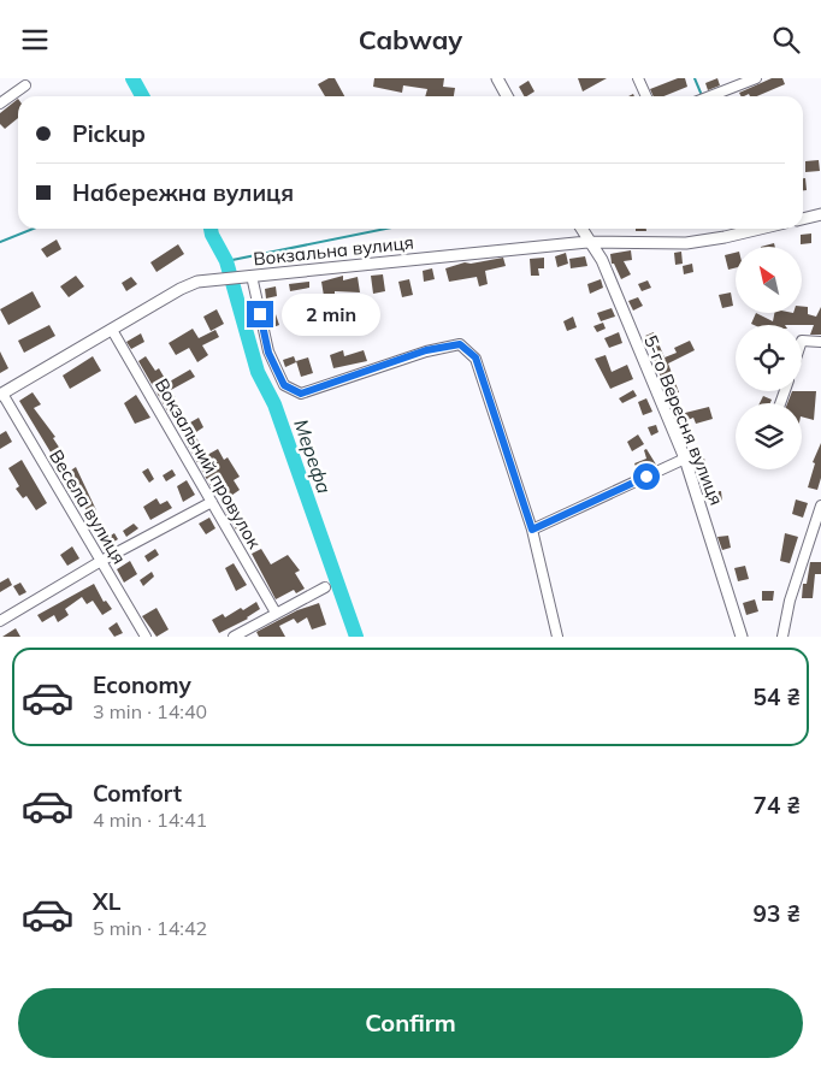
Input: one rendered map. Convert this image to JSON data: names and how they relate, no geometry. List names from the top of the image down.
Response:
{
  "streets": {
    "street": [
      "Вокзальна вулиця",
      "5-го Вересня вулиця",
      "Вокзальний провулок",
      "Весела вулиця"
    ]
  },
  "crossings": [
    ["Вокзальна вулиця", "5-го Вересня вулиця"],
    ["Вокзальна вулиця", "Вокзальний провулок"]
  ],
  "water": ["Мерефа"],
  "north": "top left",
  "page": {
    "header": "Cabway",
    "banner": ["Pickup", "Набережна вулиця"],
    "bubble": "2 min",
    "list": [
      {
        "name": "Economy",
        "note": "3 min · 14:40",
        "value": "54 ₴"
      },
      {
        "name": "Comfort",
        "note": "4 min · 14:41",
        "value": "74 ₴"
      },
      {
        "name": "XL",
        "note": "5 min · 14:42",
        "value": "93 ₴"
      }
    ],
    "buttons": "Confirm"
  }
}
